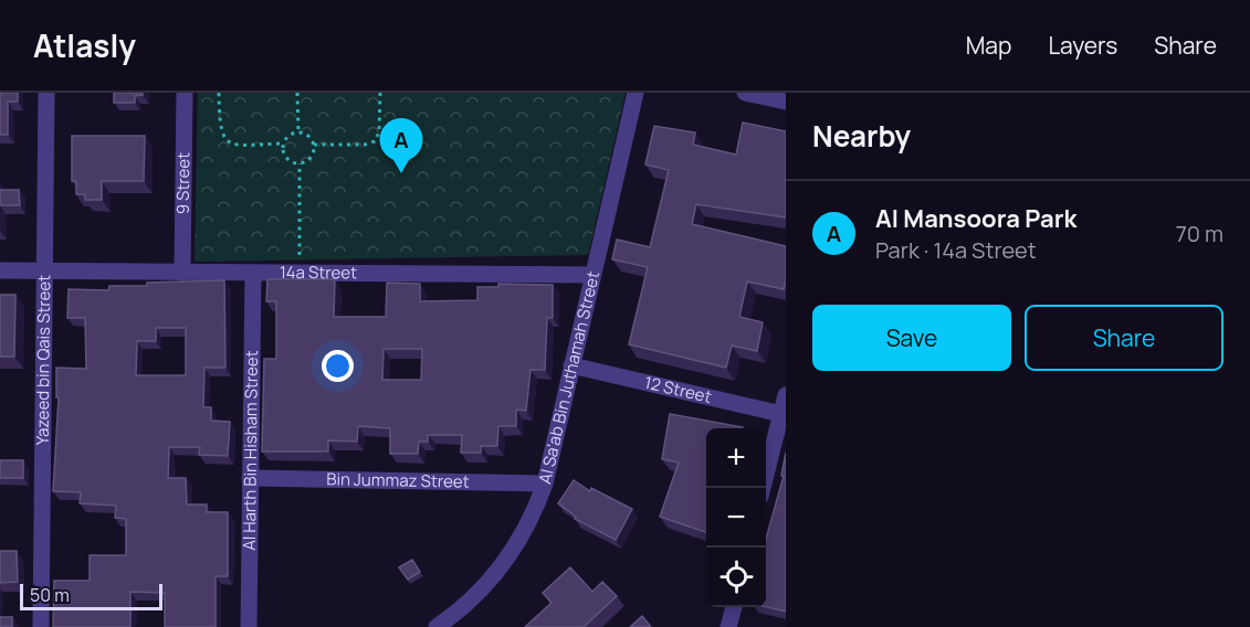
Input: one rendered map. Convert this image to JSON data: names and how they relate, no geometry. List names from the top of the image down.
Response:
{
  "streets": {
    "street": [
      "9 Street",
      "14a Street",
      "Yazeed bin Qais Street",
      "Al Sa'ab Bin Juthamah Street",
      "12 Street",
      "Al Harth Bin Hisham Street",
      "Bin Jummaz Street"
    ]
  },
  "crossings": [
    ["9 Street", "14a Street"],
    ["14a Street", "Yazeed bin Qais Street"],
    ["14a Street", "Al Sa'ab Bin Juthamah Street"],
    ["14a Street", "Al Harth Bin Hisham Street"],
    ["Al Sa'ab Bin Juthamah Street", "12 Street"],
    ["Al Sa'ab Bin Juthamah Street", "Bin Jummaz Street"],
    ["Al Harth Bin Hisham Street", "Bin Jummaz Street"]
  ],
  "scale_bar": "50 m",
  "page": {
    "header": "Atlasly",
    "nav": ["Map", "Layers", "Share"],
    "heading": "Nearby",
    "pins": "A",
    "list": [
      {
        "mark": "A",
        "name": "Al Mansoora Park",
        "note": "Park · 14a Street",
        "value": "70 m"
      }
    ],
    "buttons": ["Save", "Share"],
    "map_buttons": ["+", "−"],
    "scale": "50 m"
  }
}
